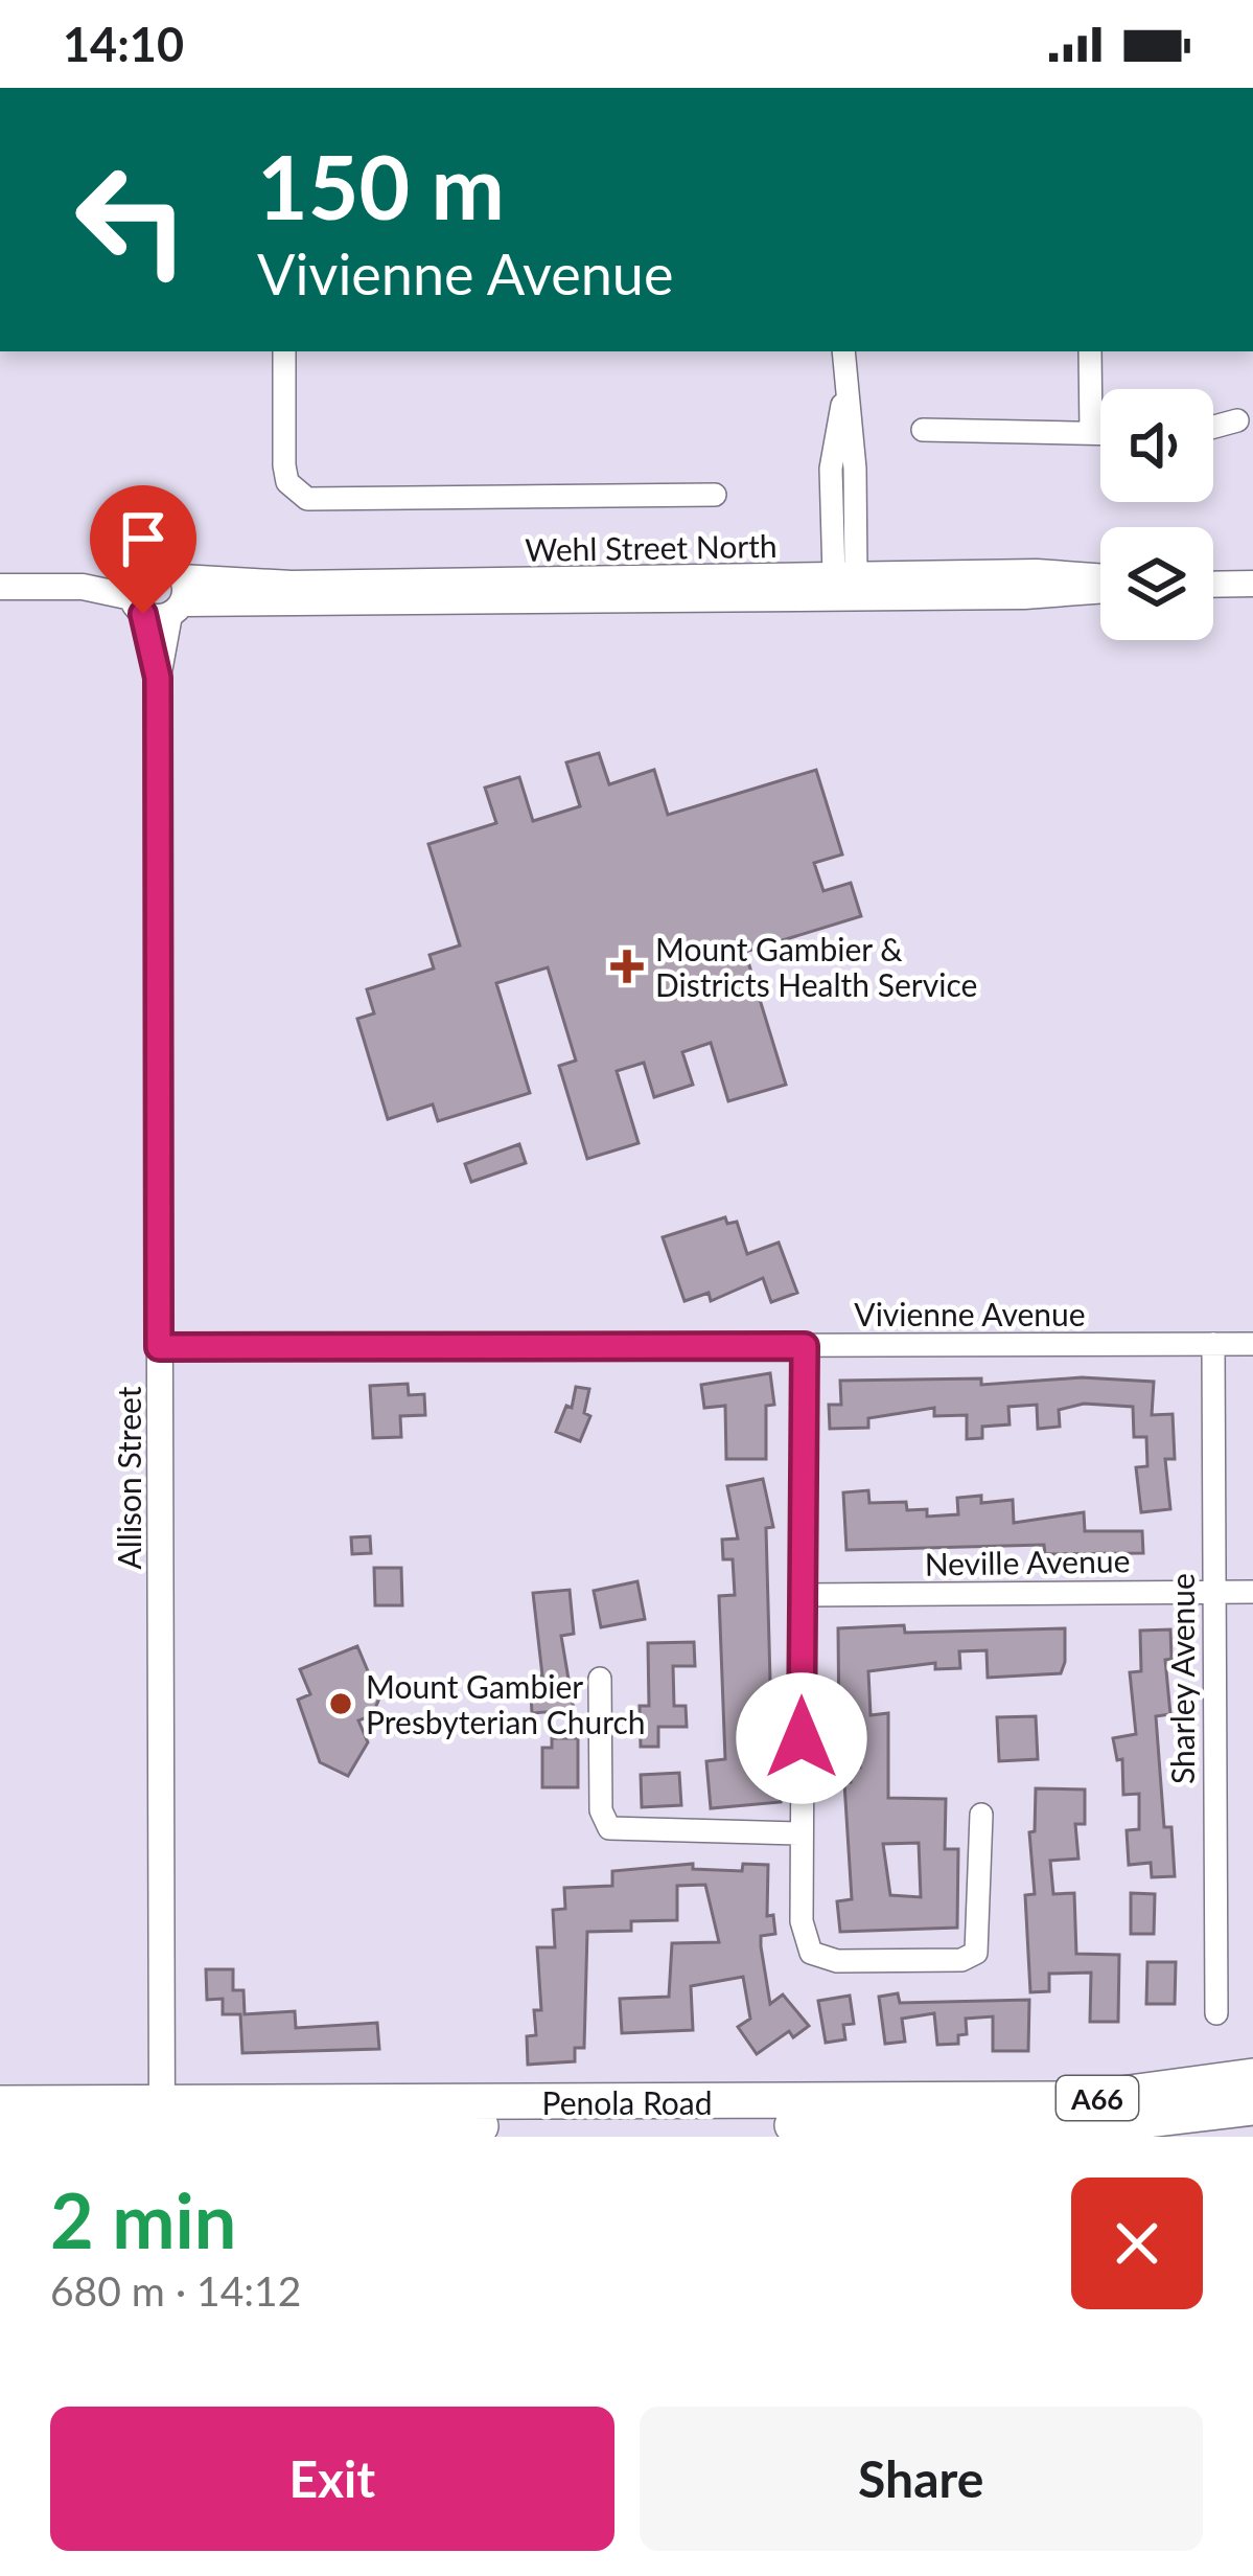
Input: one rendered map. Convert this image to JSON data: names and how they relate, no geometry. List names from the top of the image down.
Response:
{
  "streets": {
    "highway": ["A66", "Penola Road"],
    "street": [
      "Wehl Street North",
      "Vivienne Avenue",
      "Allison Street",
      "Neville Avenue",
      "Sharley Avenue"
    ]
  },
  "crossings": [
    ["Wehl Street North", "Allison Street"],
    ["Vivienne Avenue", "Allison Street"],
    ["Vivienne Avenue", "Sharley Avenue"],
    ["Allison Street", "Penola Road"],
    ["Neville Avenue", "Sharley Avenue"]
  ],
  "places": {
    "health": ["Mount Gambier & Districts Health Service"],
    "other": ["Mount Gambier Presbyterian Church"]
  },
  "page": {
    "status": "14:10",
    "turn": ["150 m", "Vivienne Avenue"],
    "heading": ["2 min", "680 m · 14:12"],
    "buttons": ["Exit", "Share"]
  }
}
